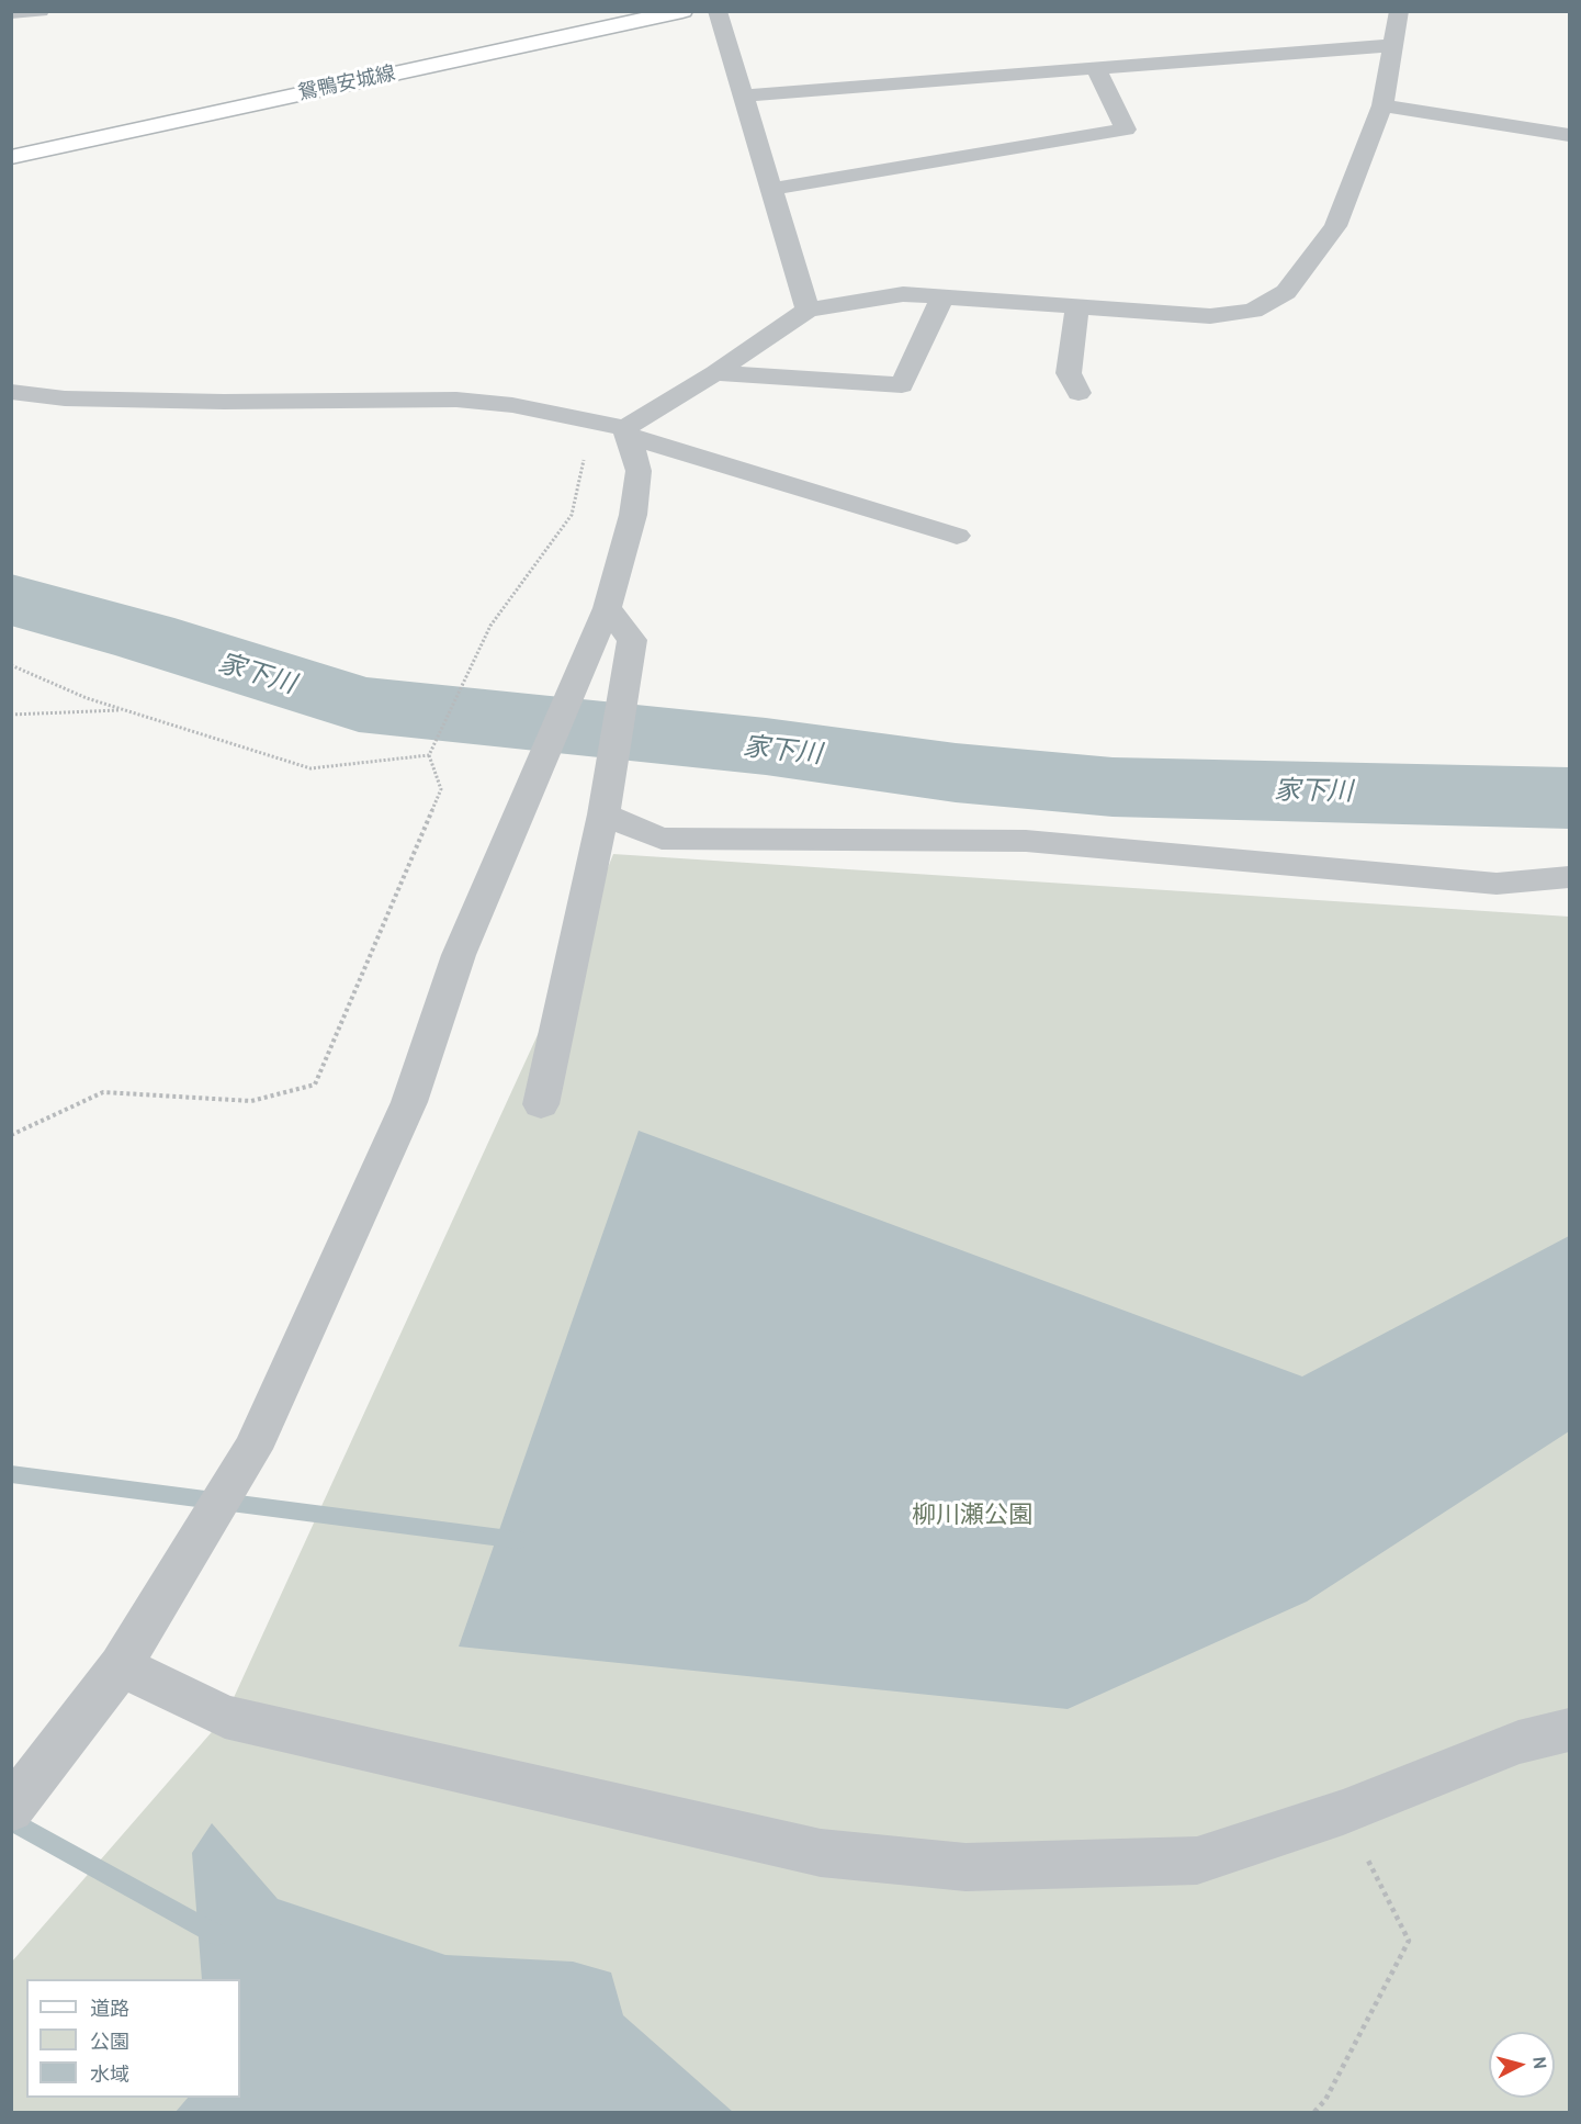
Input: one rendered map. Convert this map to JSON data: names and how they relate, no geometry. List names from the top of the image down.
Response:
{
  "streets": {
    "main road": ["鴛鴨安城線"]
  },
  "water": ["家下川"],
  "parks": ["柳川瀬公園"],
  "legend": ["道路", "公園", "水域"],
  "north": "right"
}
